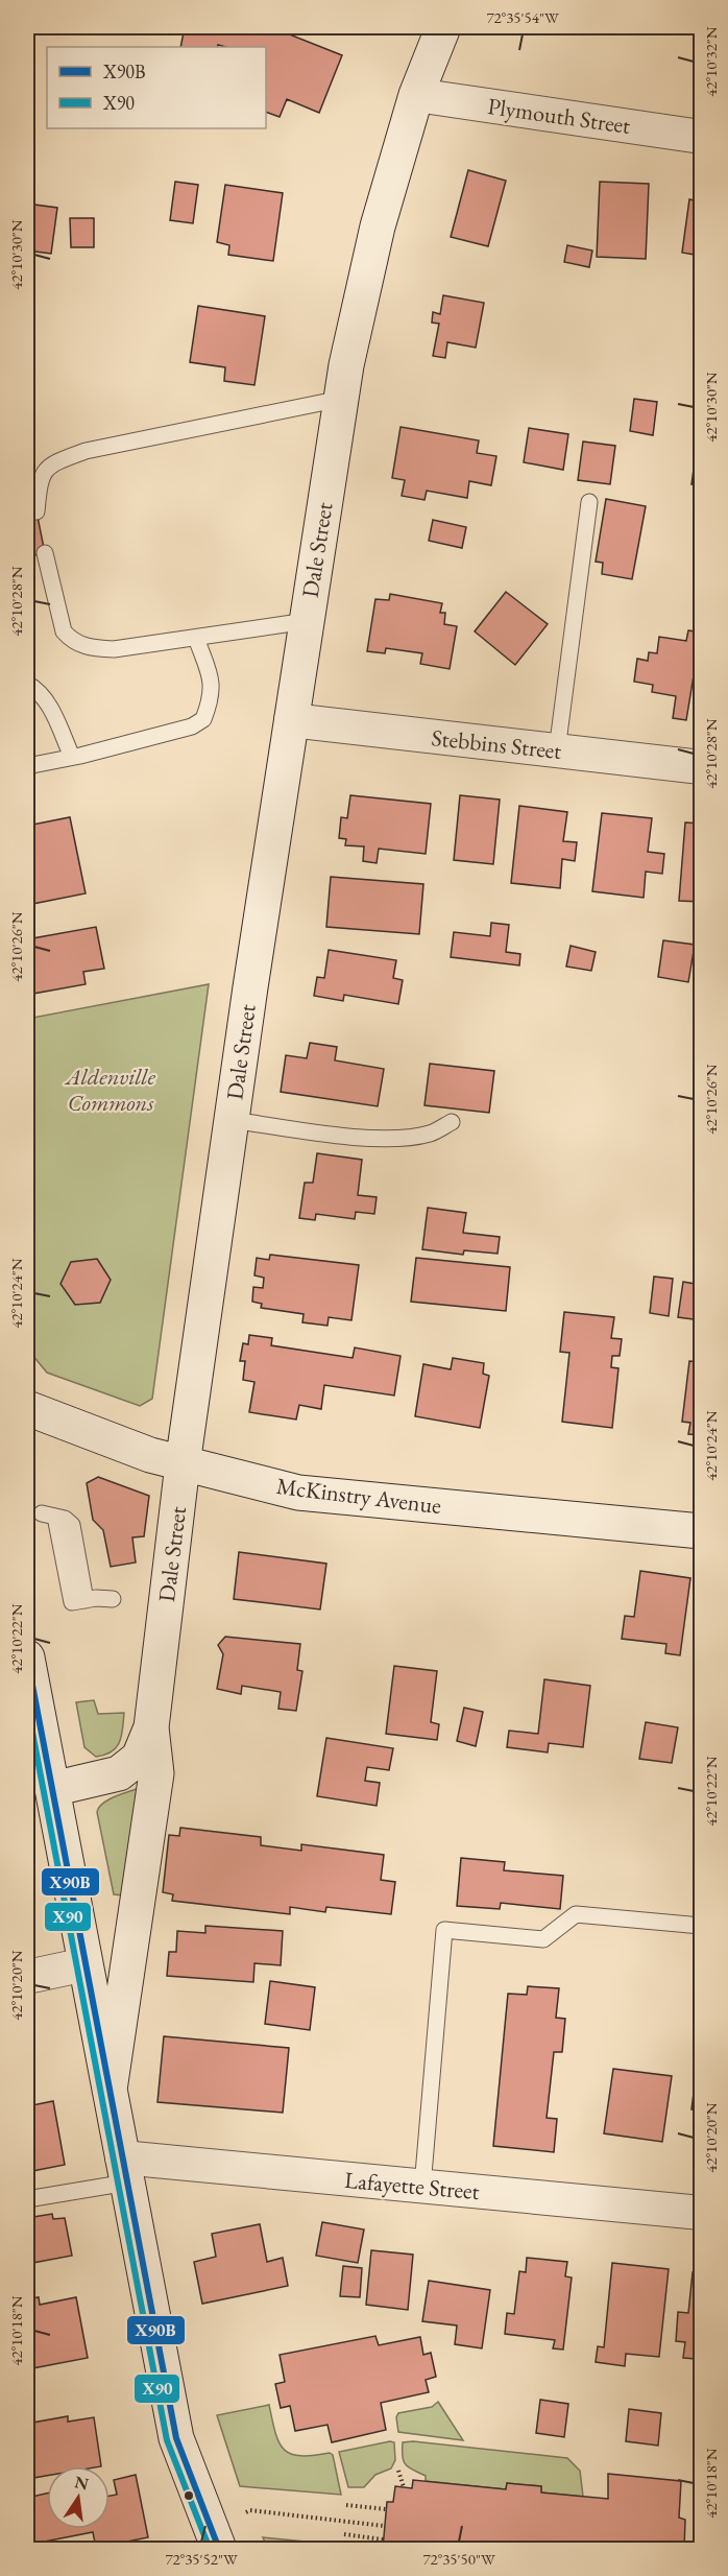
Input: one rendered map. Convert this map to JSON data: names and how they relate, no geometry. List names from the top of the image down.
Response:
{
  "streets": {
    "street": [
      "Plymouth Street",
      "Dale Street",
      "Stebbins Street",
      "McKinstry Avenue",
      "Lafayette Street"
    ]
  },
  "crossings": [
    ["Plymouth Street", "Dale Street"],
    ["Dale Street", "Stebbins Street"],
    ["Dale Street", "McKinstry Avenue"]
  ],
  "parks": ["Aldenville Commons"],
  "lines": ["transit line X90B", "transit line X90"],
  "legend": ["X90B", "X90"],
  "north": "top",
  "coordinates": [
    "72°35'54\"W",
    "42°10'32\"N",
    "42°10'30\"N",
    "42°10'28\"N",
    "42°10'26\"N",
    "42°10'24\"N",
    "42°10'22\"N",
    "42°10'20\"N",
    "42°10'18\"N",
    "72°35'52\"W",
    "72°35'50\"W"
  ]
}
